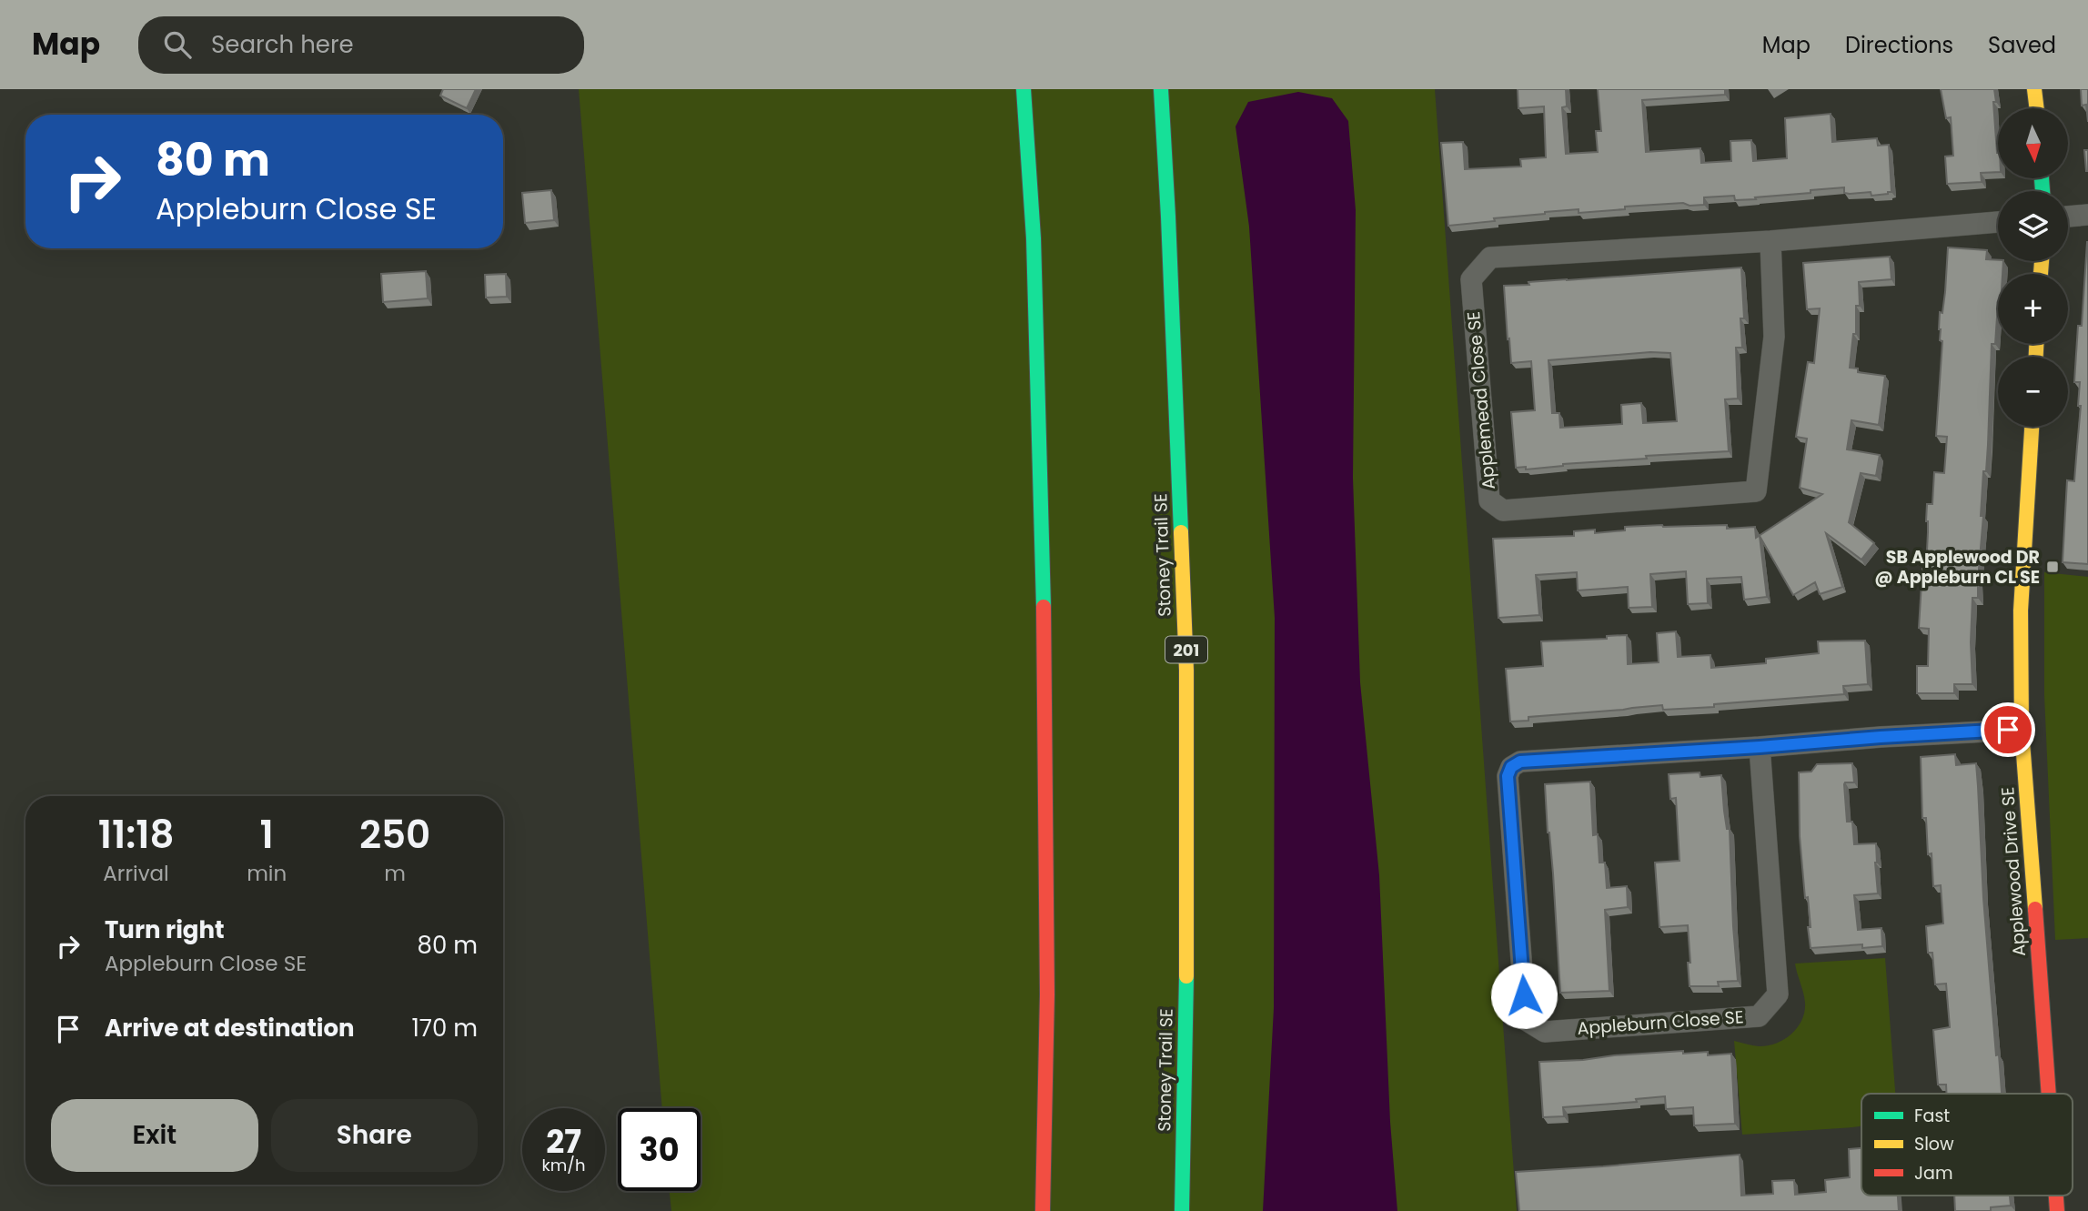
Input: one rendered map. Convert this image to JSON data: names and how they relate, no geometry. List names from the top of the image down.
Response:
{
  "streets": {
    "main road": ["Stoney Trail SE", "201", "Applewood Drive SE"],
    "street": ["Applemead Close SE", "Appleburn Close SE"]
  },
  "crossings": [
    ["Applewood Drive SE", "Appleburn Close SE"]
  ],
  "places": {
    "transit": ["SB Applewood DR @ Appleburn CL SE"]
  },
  "legend": ["Fast", "Slow", "Jam"],
  "north": "bottom",
  "page": {
    "header": "Map",
    "search": "Search here",
    "nav": ["Map", "Directions", "Saved"],
    "map_buttons": ["+", "−"],
    "turn": ["80 m", "Appleburn Close SE"],
    "eta": [
      "11:18",
      "Arrival",
      "1",
      "min",
      "250",
      "m"
    ],
    "list": [
      {
        "name": "Turn right",
        "note": "Appleburn Close SE",
        "value": "80 m"
      },
      {
        "name": "Arrive at destination",
        "value": "170 m"
      }
    ],
    "buttons": ["Exit", "Share"],
    "speed": "27 km/h",
    "limit": "30"
  }
}
